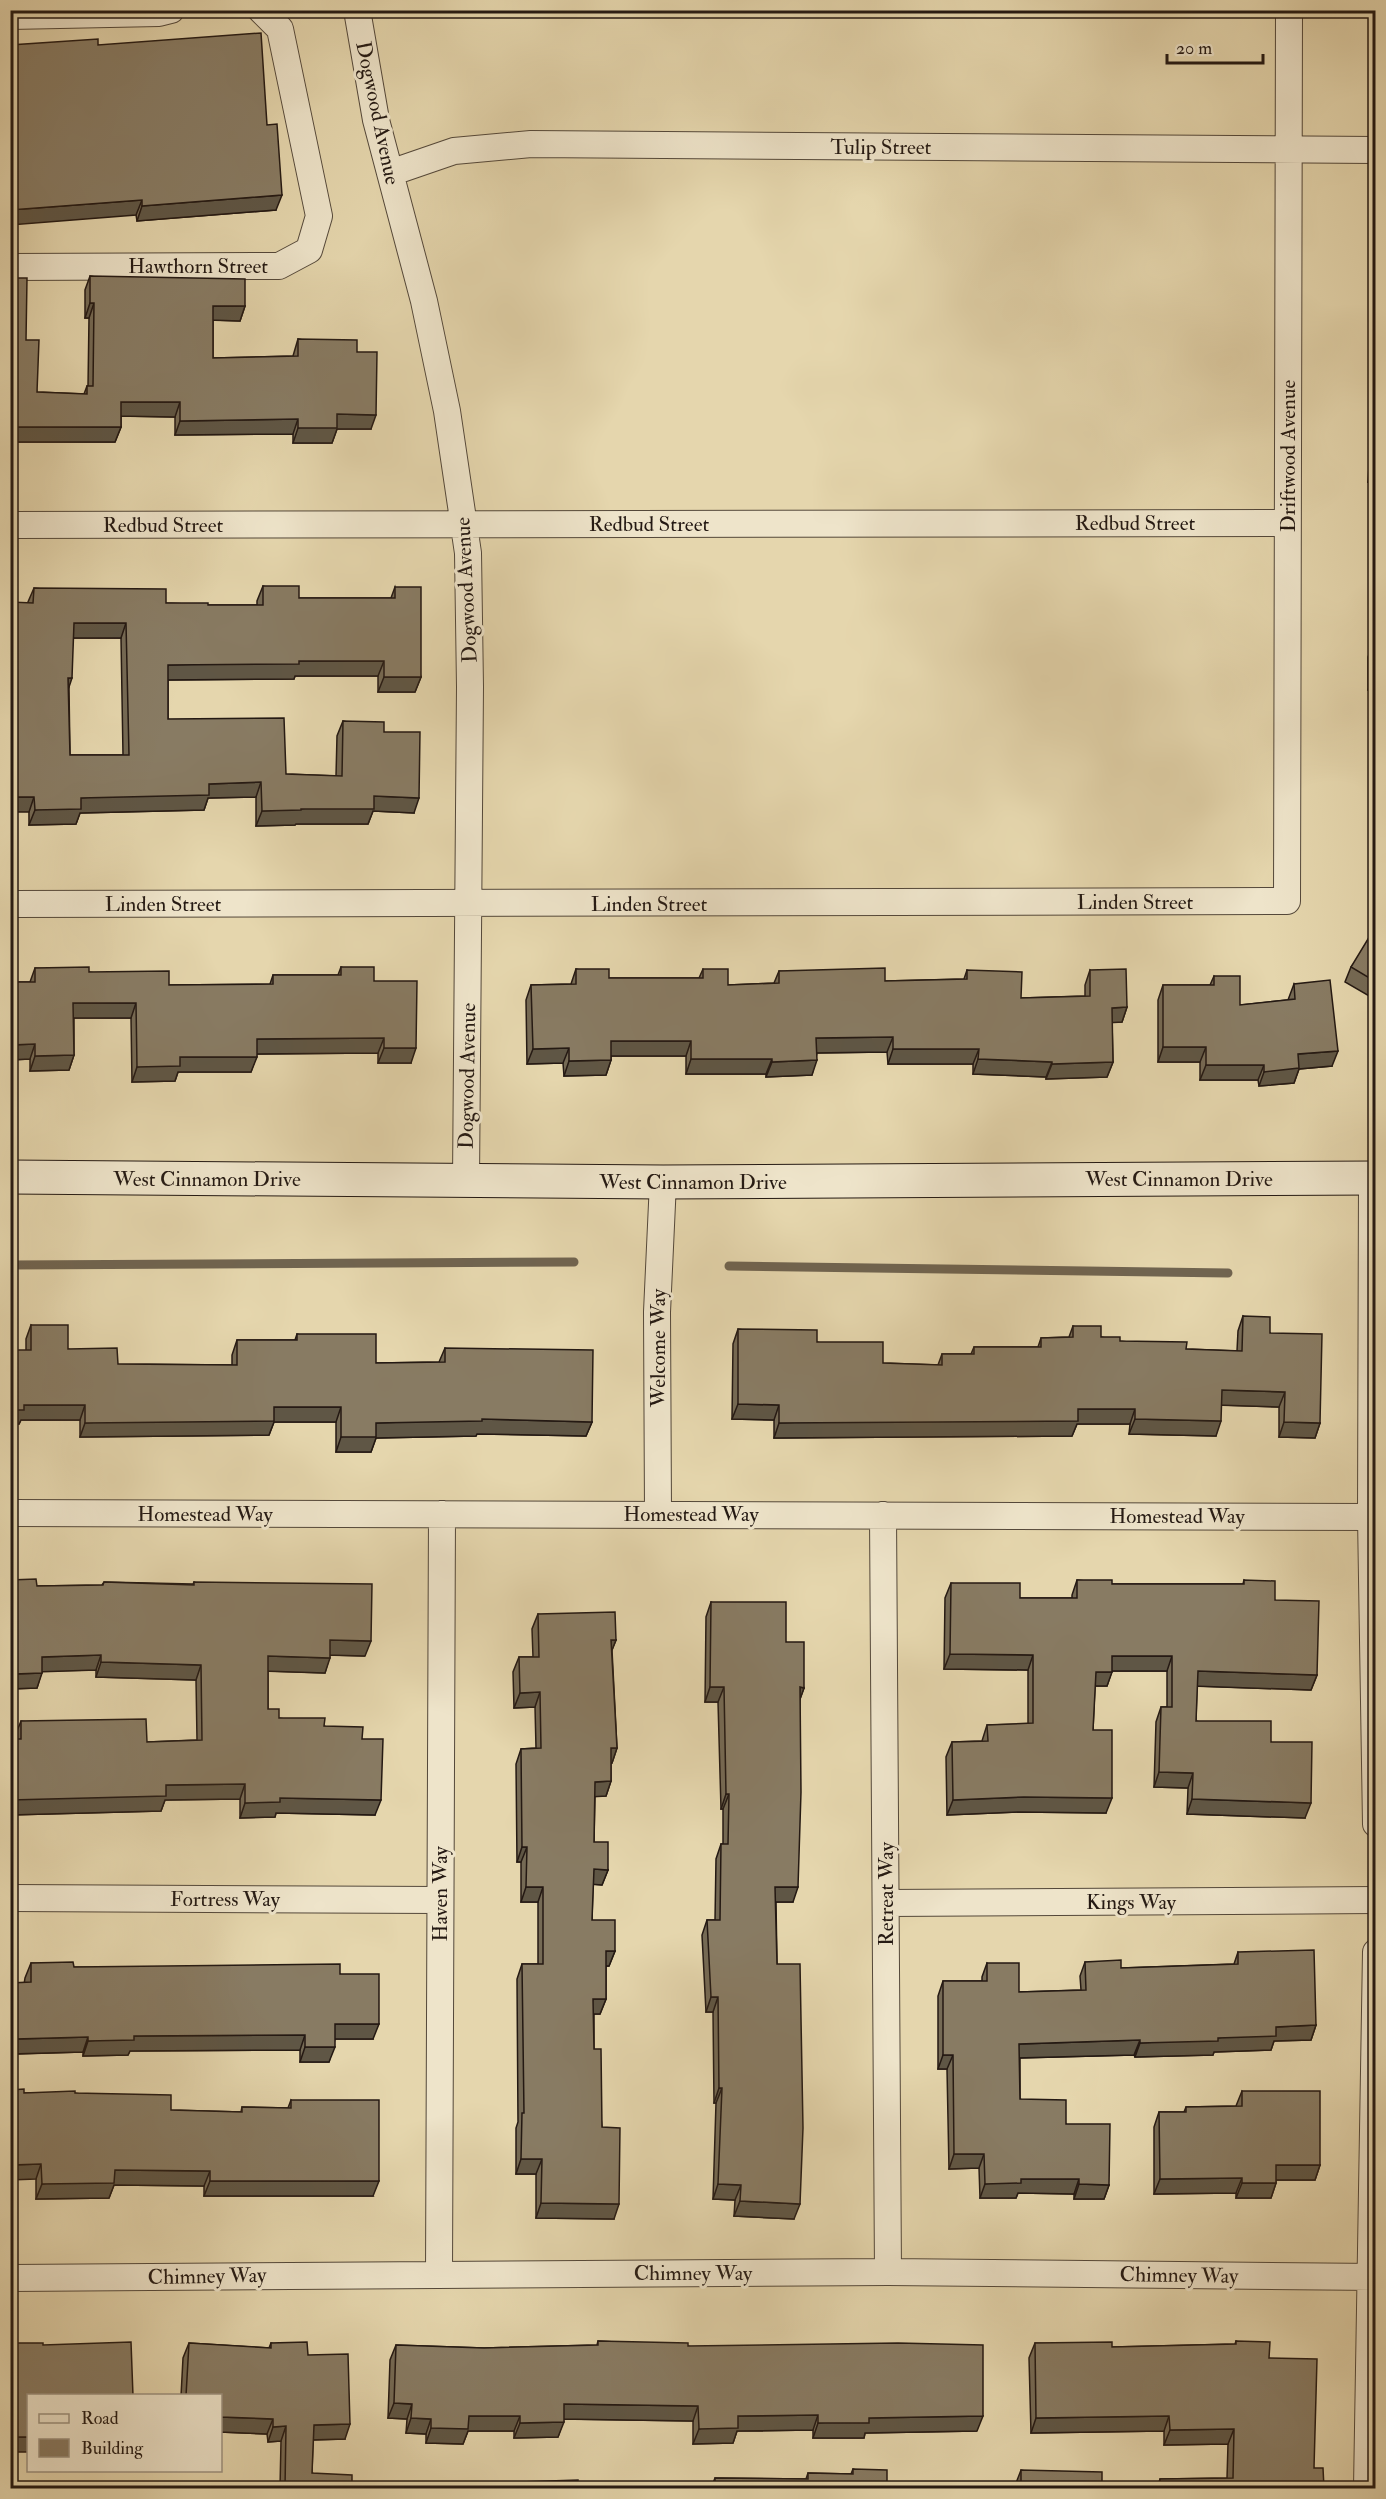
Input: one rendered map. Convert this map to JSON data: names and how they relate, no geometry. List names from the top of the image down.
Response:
{
  "streets": {
    "main road": ["West Cinnamon Drive"],
    "street": [
      "Dogwood Avenue",
      "Tulip Street",
      "Hawthorn Street",
      "Driftwood Avenue",
      "Redbud Street",
      "Linden Street",
      "Welcome Way",
      "Homestead Way",
      "Haven Way",
      "Retreat Way",
      "Fortress Way",
      "Kings Way",
      "Chimney Way"
    ]
  },
  "crossings": [
    ["Dogwood Avenue", "Tulip Street"],
    ["Dogwood Avenue", "Redbud Street"],
    ["Dogwood Avenue", "Linden Street"],
    ["Dogwood Avenue", "West Cinnamon Drive"],
    ["Tulip Street", "Driftwood Avenue"],
    ["Driftwood Avenue", "Redbud Street"],
    ["Driftwood Avenue", "Linden Street"],
    ["West Cinnamon Drive", "Welcome Way"],
    ["Welcome Way", "Homestead Way"],
    ["Homestead Way", "Haven Way"],
    ["Homestead Way", "Retreat Way"],
    ["Haven Way", "Fortress Way"],
    ["Haven Way", "Chimney Way"],
    ["Retreat Way", "Kings Way"],
    ["Retreat Way", "Chimney Way"]
  ],
  "legend": ["Road", "Building"],
  "scale_bar": "20 m"
}
